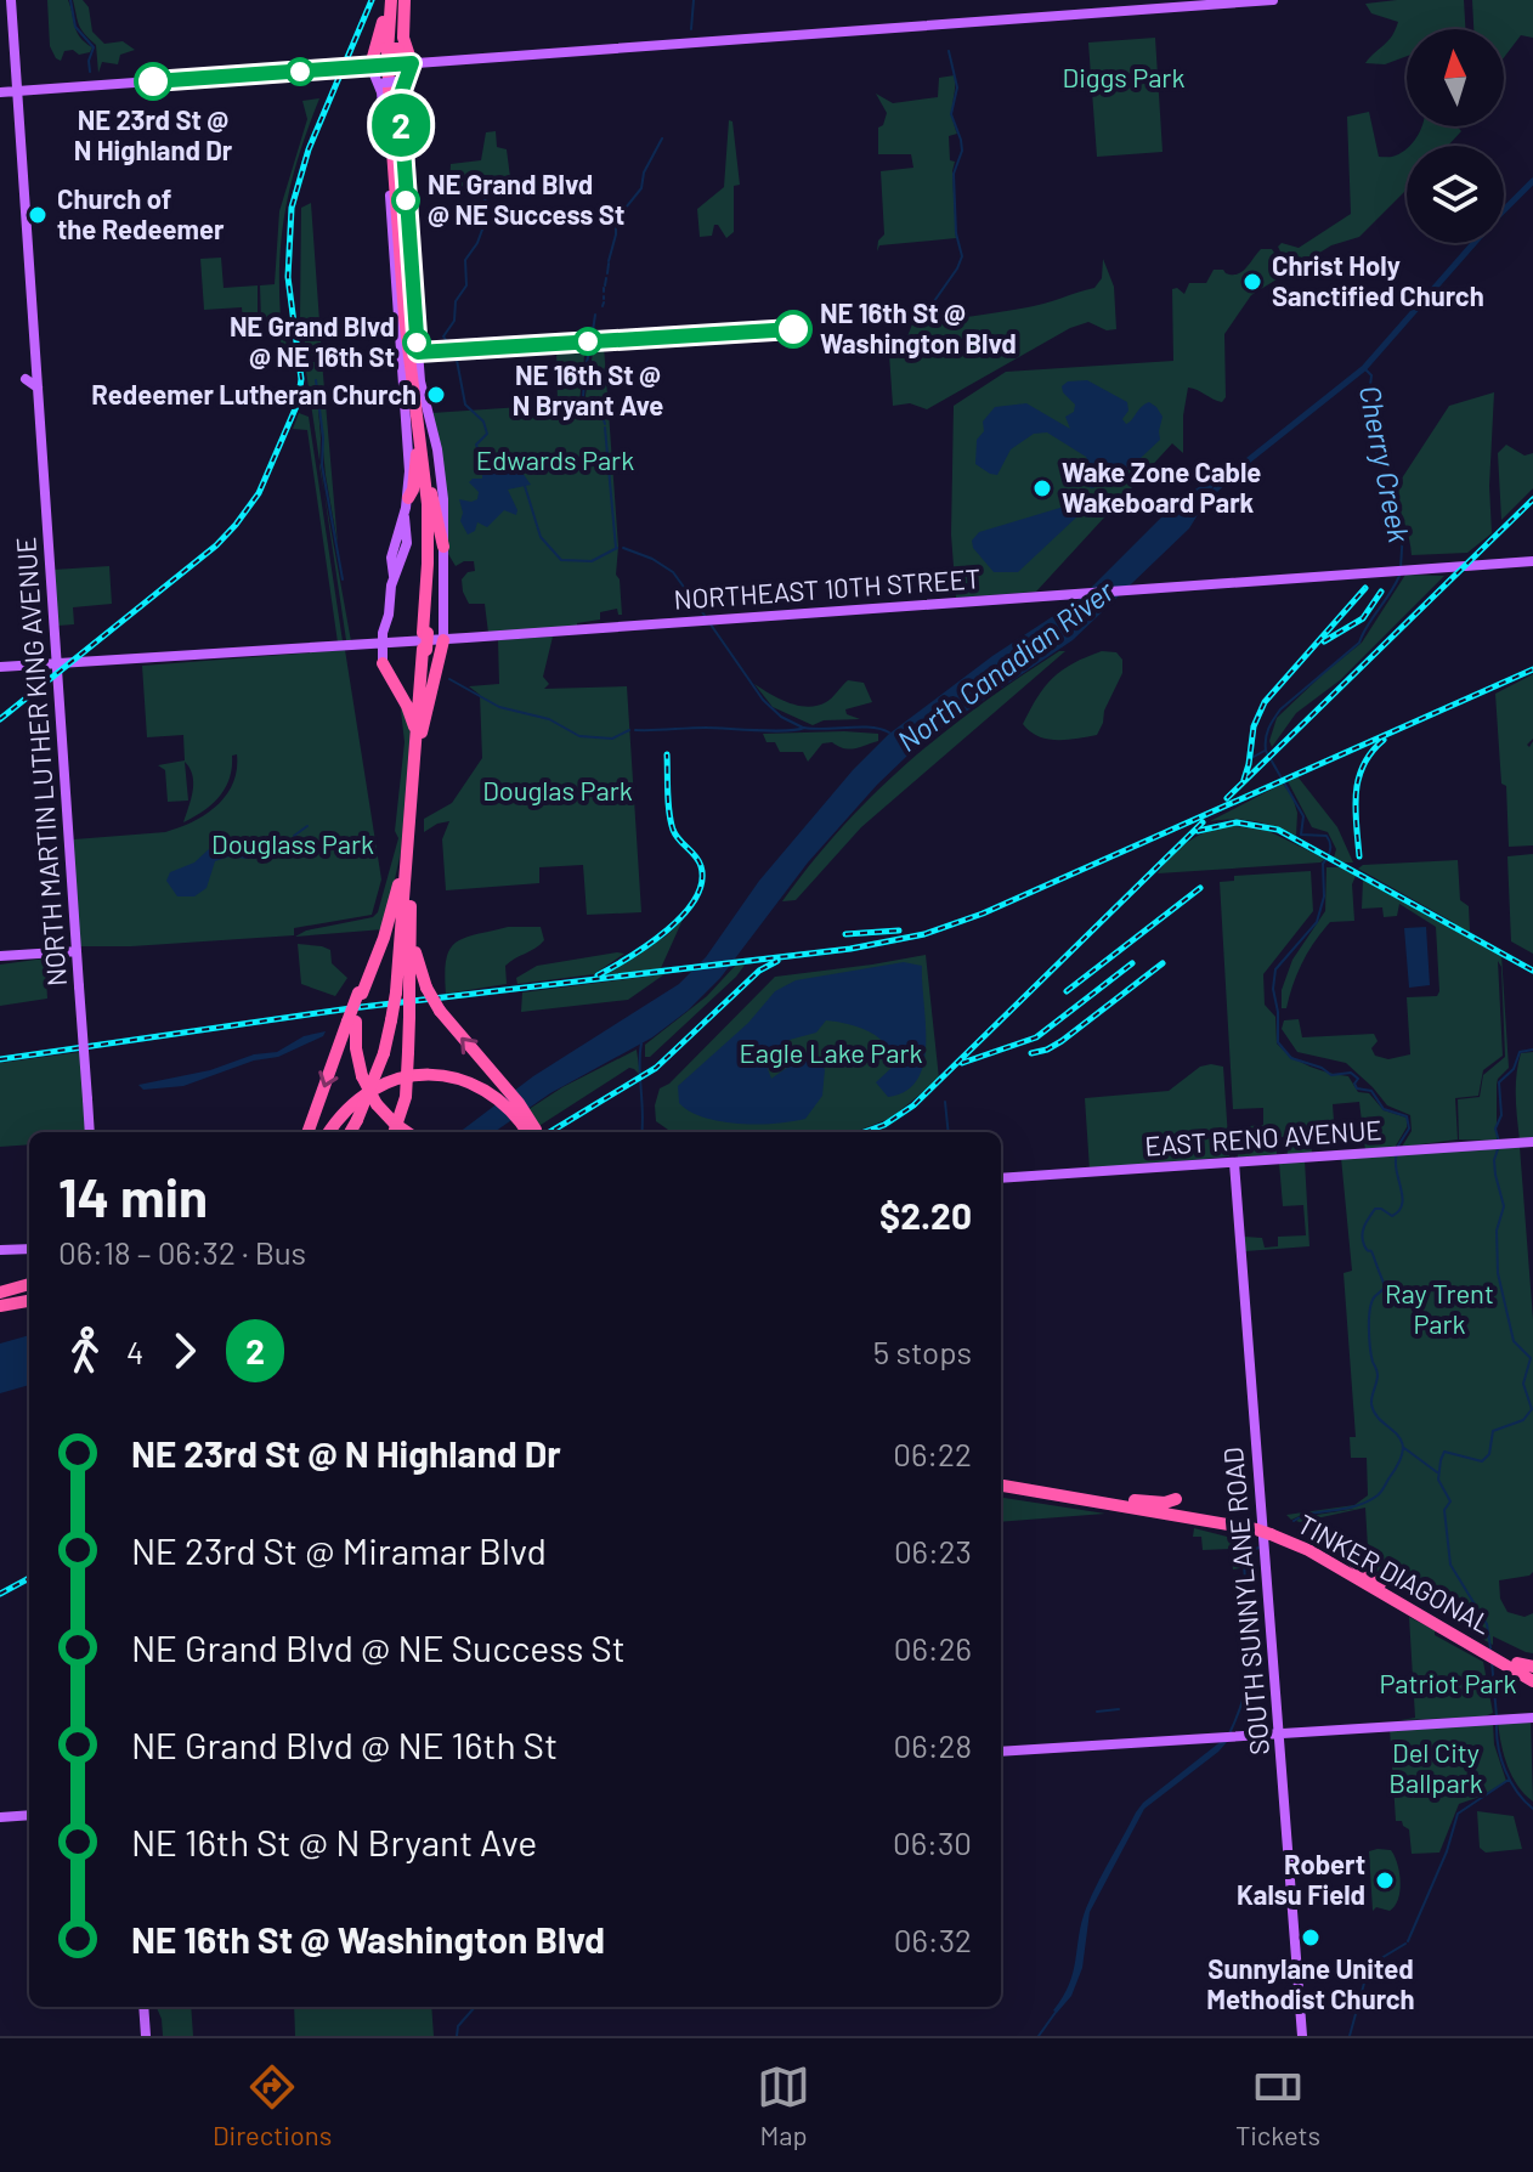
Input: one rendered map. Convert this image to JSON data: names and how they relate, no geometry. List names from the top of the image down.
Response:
{
  "streets": {
    "highway": ["TINKER DIAGONAL"],
    "main road": [
      "NORTHEAST 10TH STREET",
      "NORTH MARTIN LUTHER KING AVENUE",
      "EAST RENO AVENUE",
      "SOUTH SUNNYLANE ROAD"
    ]
  },
  "crossings": [
    ["NORTHEAST 10TH STREET", "NORTH MARTIN LUTHER KING AVENUE"],
    ["EAST RENO AVENUE", "SOUTH SUNNYLANE ROAD"]
  ],
  "water": ["Cherry Creek", "North Canadian River"],
  "parks": [
    "Diggs Park",
    "Edwards Park",
    "Douglas Park",
    "Douglass Park",
    "Eagle Lake Park",
    "Ray Trent Park",
    "Patriot Park",
    "Del City Ballpark"
  ],
  "places": [
    "NE 23rd St @ N Highland Dr",
    "NE Grand Blvd @ NE Success St",
    "Church of the Redeemer",
    "Christ Holy Sanctified Church",
    "NE 16th St @ Washington Blvd",
    "NE 16th St @ N Bryant Ave",
    "NE Grand Blvd @ NE 16th St",
    "Redeemer Lutheran Church",
    "Wake Zone Cable Wakeboard Park",
    "Robert Kalsu Field",
    "Sunnylane United Methodist Church"
  ],
  "lines": ["bus line 2"],
  "north": "top",
  "page": {
    "on_map": "2",
    "heading": ["14 min", "06:18 – 06:32 · Bus", "$2.20"],
    "legs": ["4", "2", "5 stops"],
    "list": [
      {
        "name": "NE 23rd St @ N Highland Dr",
        "value": "06:22"
      },
      {
        "name": "NE 23rd St @ Miramar Blvd",
        "value": "06:23"
      },
      {
        "name": "NE Grand Blvd @ NE Success St",
        "value": "06:26"
      },
      {
        "name": "NE Grand Blvd @ NE 16th St",
        "value": "06:28"
      },
      {
        "name": "NE 16th St @ N Bryant Ave",
        "value": "06:30"
      },
      {
        "name": "NE 16th St @ Washington Blvd",
        "value": "06:32"
      }
    ],
    "tabs": ["Directions", "Map", "Tickets"]
  }
}
